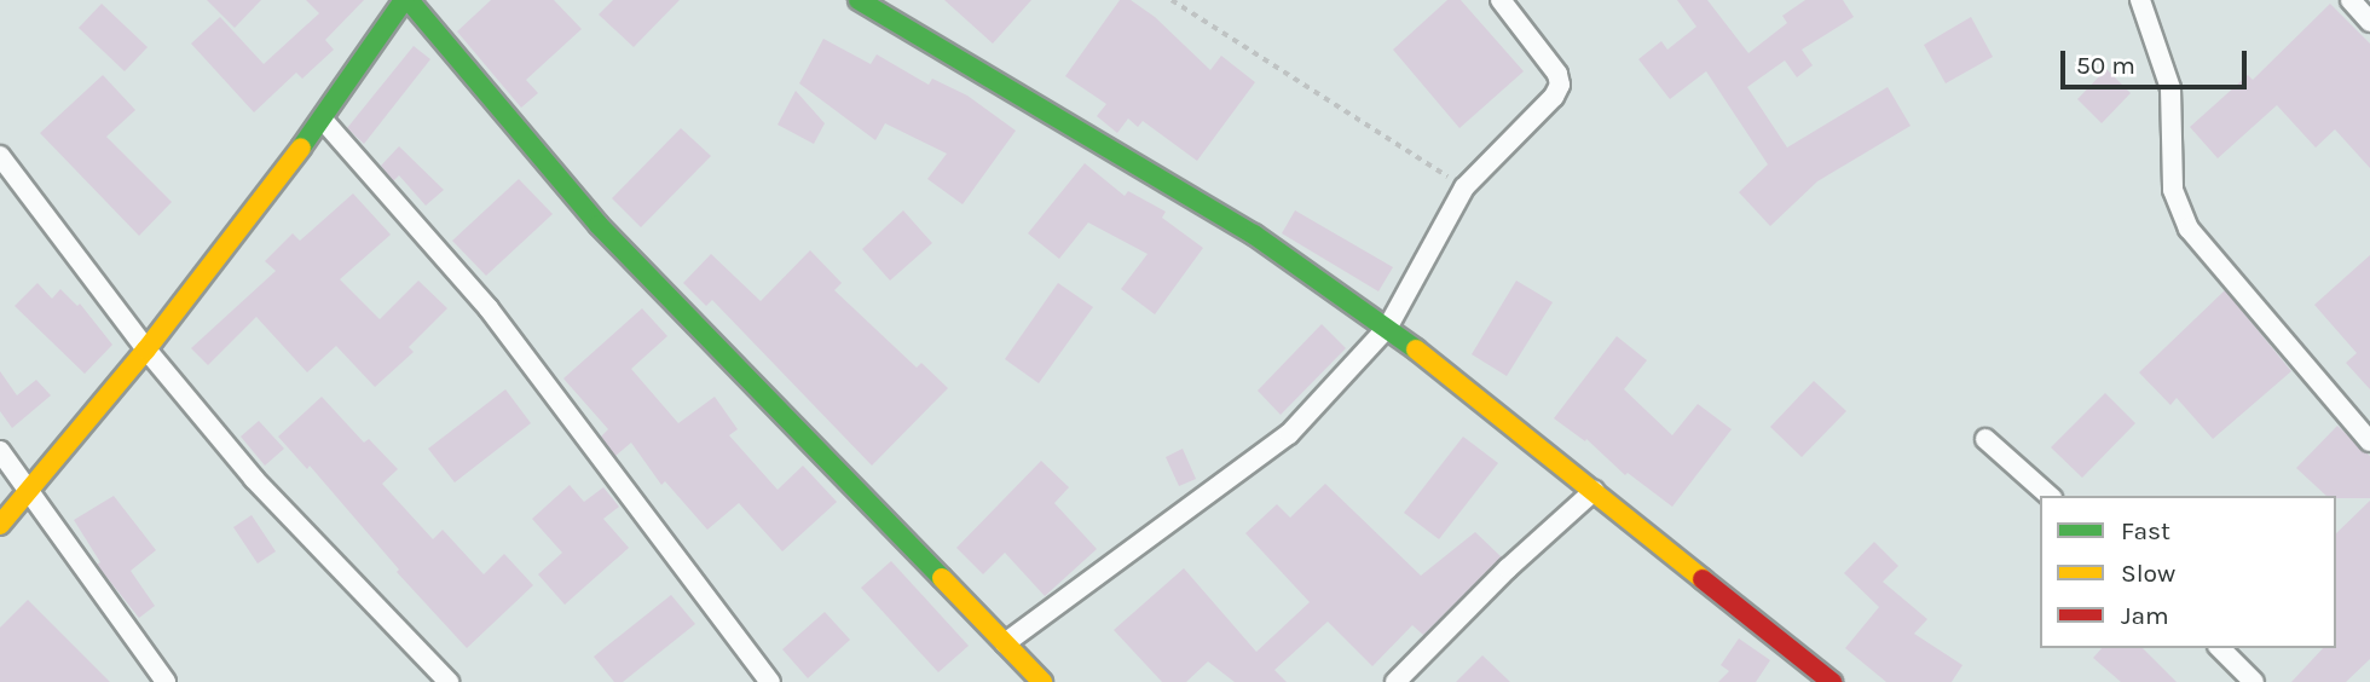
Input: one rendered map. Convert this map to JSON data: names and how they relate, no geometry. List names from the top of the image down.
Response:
{
  "legend": ["Fast", "Slow", "Jam"],
  "scale_bar": "50 m"
}
